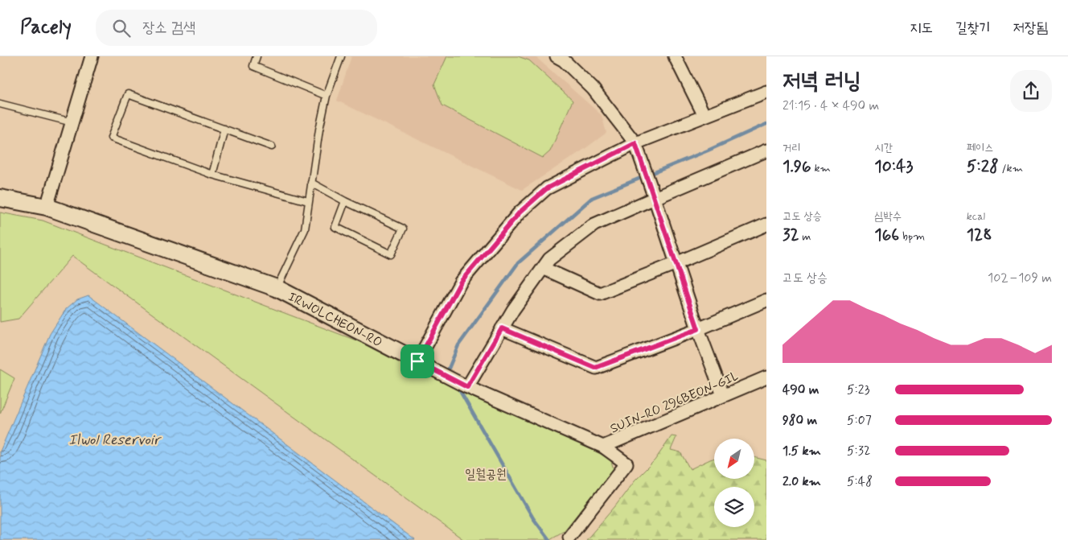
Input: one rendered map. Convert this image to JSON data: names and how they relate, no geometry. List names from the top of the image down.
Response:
{
  "streets": {
    "street": ["IRWOLCHEON-RO", "SUIN-RO 296BEON-GIL"]
  },
  "crossings": [
    ["IRWOLCHEON-RO", "SUIN-RO 296BEON-GIL"]
  ],
  "water": ["Ilwol Reservoir"],
  "parks": ["일월공원"],
  "north": "bottom left",
  "page": {
    "header": "Pacely",
    "search": "장소 검색",
    "nav": ["지도", "길찾기", "저장됨"],
    "heading": ["저녁 러닝", "21:15 · 4 × 490 m"],
    "stats": [
      ["거리", "1.96 km"],
      ["시간", "10:43"],
      ["페이스", "5:28 /km"],
      ["고도 상승", "32 m"],
      ["심박수", "166 bpm"],
      ["kcal", "128"]
    ],
    "chart": ["고도 상승", "102–109 m"],
    "list": [
      {
        "name": "490 m",
        "note": "5:23"
      },
      {
        "name": "980 m",
        "note": "5:07"
      },
      {
        "name": "1.5 km",
        "note": "5:32"
      },
      {
        "name": "2.0 km",
        "note": "5:48"
      }
    ]
  }
}
